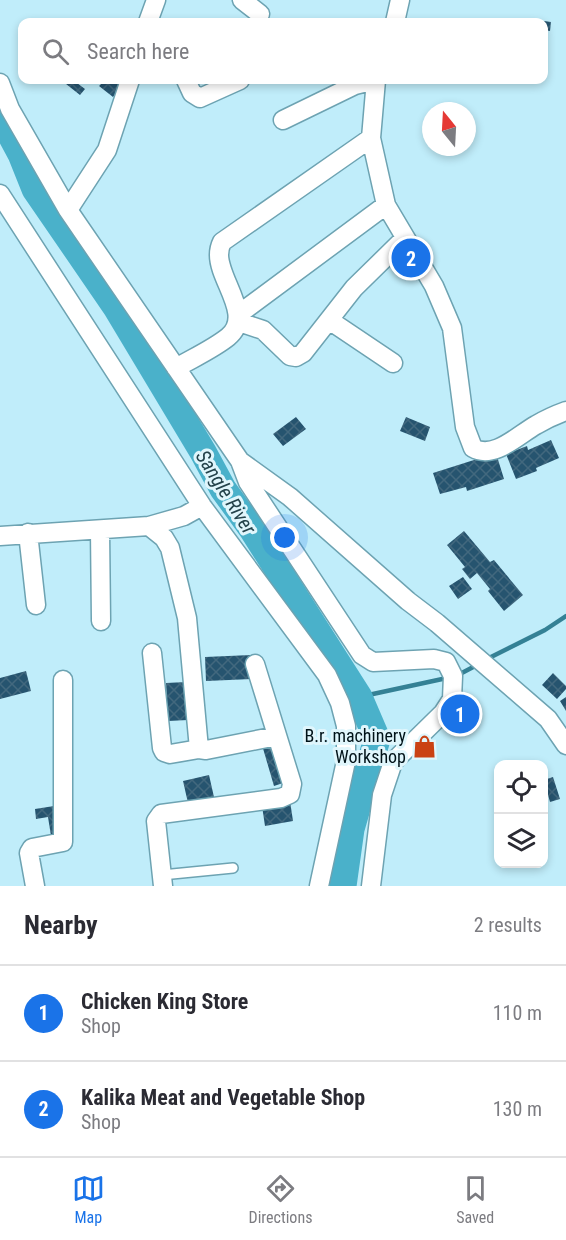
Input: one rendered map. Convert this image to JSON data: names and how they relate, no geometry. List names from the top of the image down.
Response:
{
  "water": ["Sangle River"],
  "places": {
    "shop": ["B.r. machinery Workshop"]
  },
  "north": "top",
  "page": {
    "search": "Search here",
    "pins": ["2", "1"],
    "heading": ["Nearby", "2 results"],
    "list": [
      {
        "mark": "1",
        "name": "Chicken King Store",
        "note": "Shop",
        "value": "110 m"
      },
      {
        "mark": "2",
        "name": "Kalika Meat and Vegetable Shop",
        "note": "Shop",
        "value": "130 m"
      }
    ],
    "nav": ["Map", "Directions", "Saved"]
  }
}
